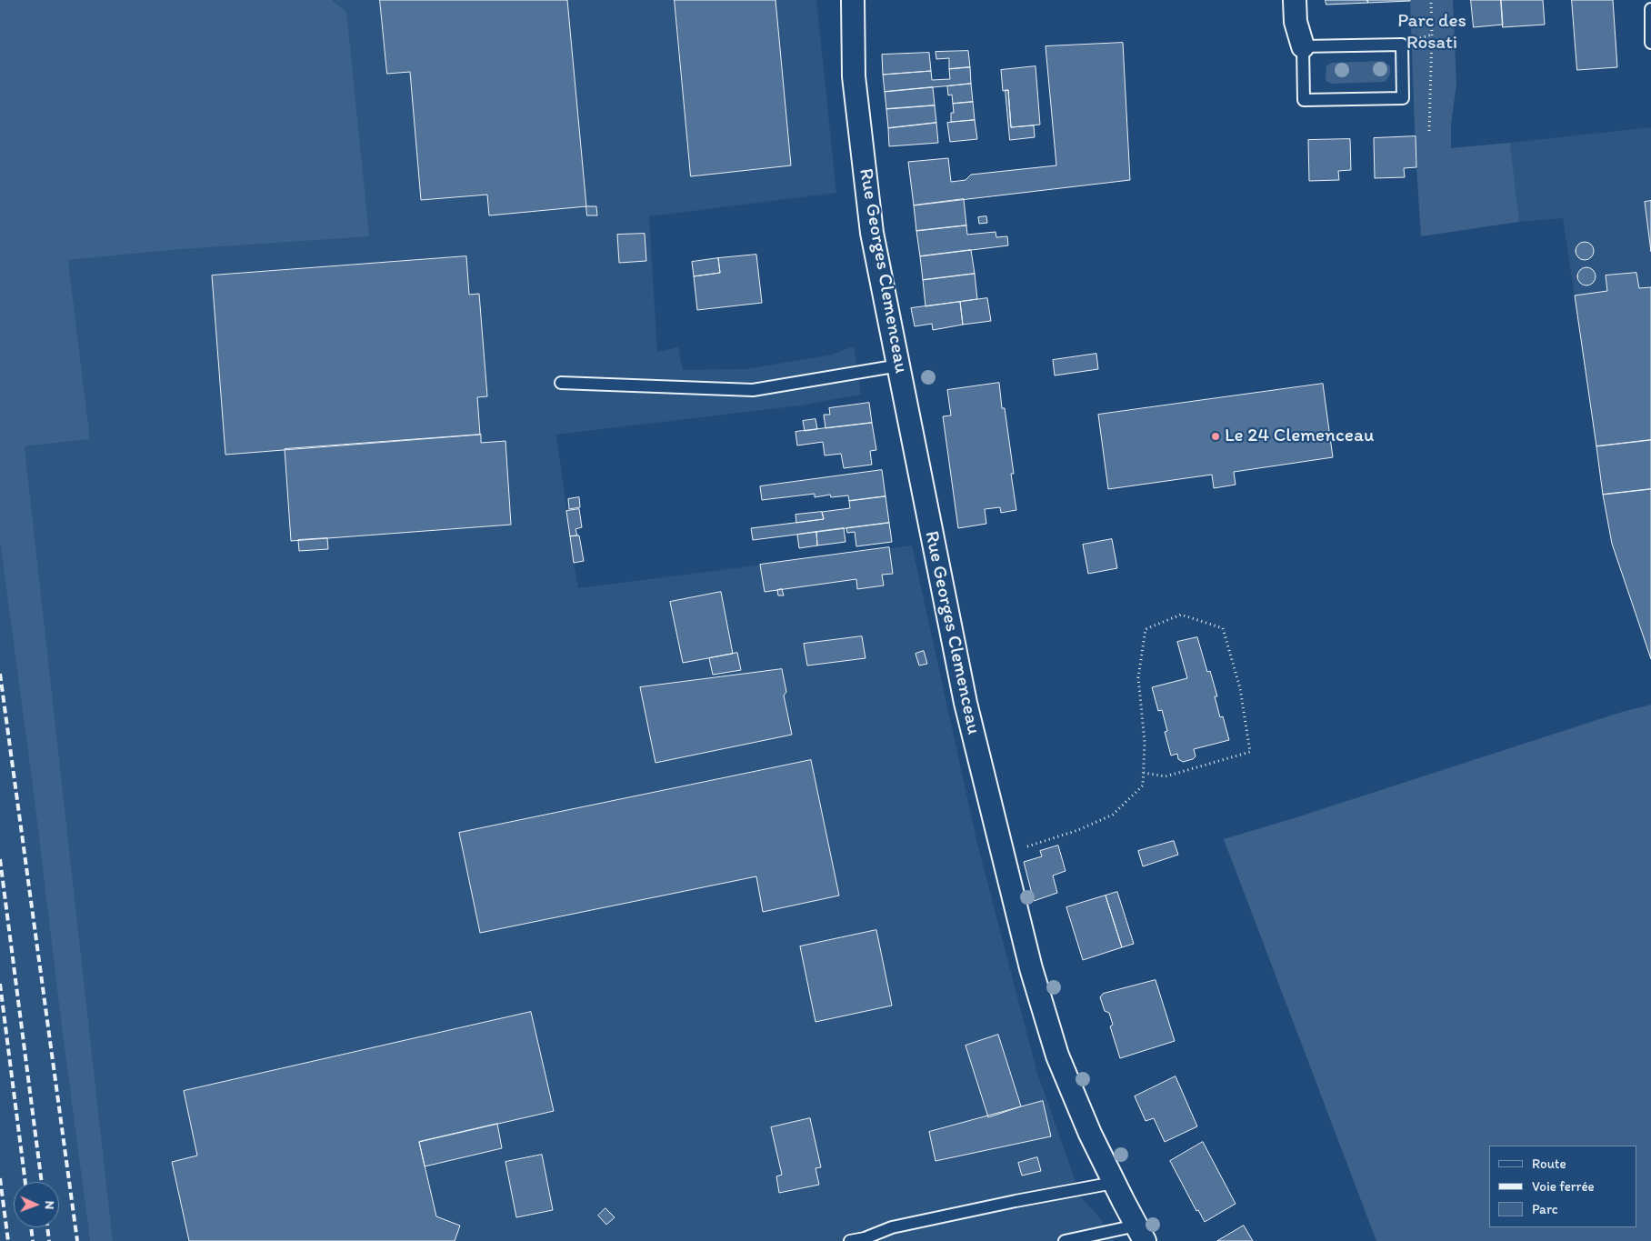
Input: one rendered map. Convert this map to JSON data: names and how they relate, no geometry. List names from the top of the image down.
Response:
{
  "streets": {
    "street": ["Rue Georges Clemenceau"]
  },
  "parks": ["Parc des Rosati"],
  "places": ["Le 24 Clemenceau"],
  "legend": ["Route", "Voie ferrée", "Parc"],
  "north": "right"
}
